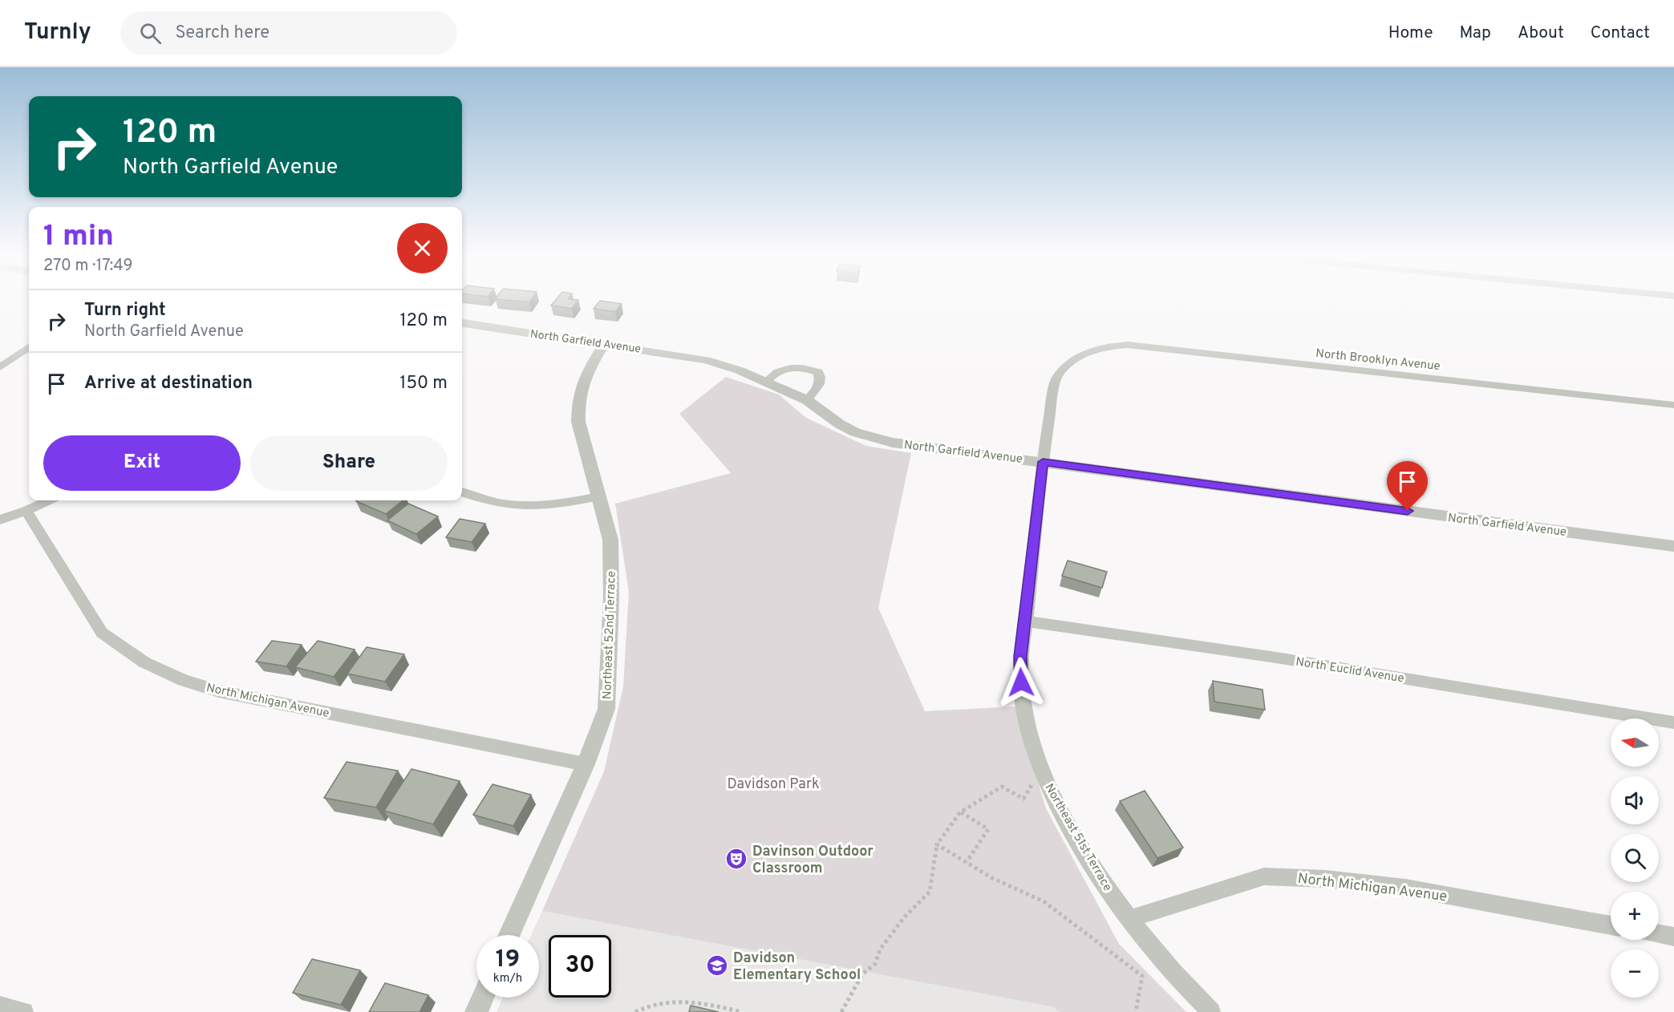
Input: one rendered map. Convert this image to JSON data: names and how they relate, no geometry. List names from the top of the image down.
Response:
{
  "streets": {
    "street": [
      "North Garfield Avenue",
      "North Brooklyn Avenue",
      "Northeast 52nd Terrace",
      "North Euclid Avenue",
      "North Michigan Avenue",
      "Northeast 51st Terrace"
    ]
  },
  "crossings": [
    ["North Garfield Avenue", "Northeast 52nd Terrace"],
    ["North Garfield Avenue", "Northeast 51st Terrace"],
    ["North Brooklyn Avenue", "Northeast 51st Terrace"],
    ["Northeast 52nd Terrace", "North Michigan Avenue"],
    ["North Euclid Avenue", "Northeast 51st Terrace"],
    ["North Michigan Avenue", "Northeast 51st Terrace"]
  ],
  "parks": ["Davidson Park"],
  "places": {
    "theatre": ["Davinson Outdoor Classroom"],
    "school or university": ["Davidson Elementary School"]
  },
  "north": "left",
  "page": {
    "header": "Turnly",
    "search": "Search here",
    "nav": [
      "Home",
      "Map",
      "About",
      "Contact"
    ],
    "turn": ["120 m", "North Garfield Avenue"],
    "heading": ["1 min", "270 m · 17:49"],
    "list": [
      {
        "name": "Turn right",
        "note": "North Garfield Avenue",
        "value": "120 m"
      },
      {
        "name": "Arrive at destination",
        "value": "150 m"
      }
    ],
    "buttons": ["Exit", "Share"],
    "map_buttons": ["+", "−"],
    "speed": "19 km/h",
    "limit": "30"
  }
}
